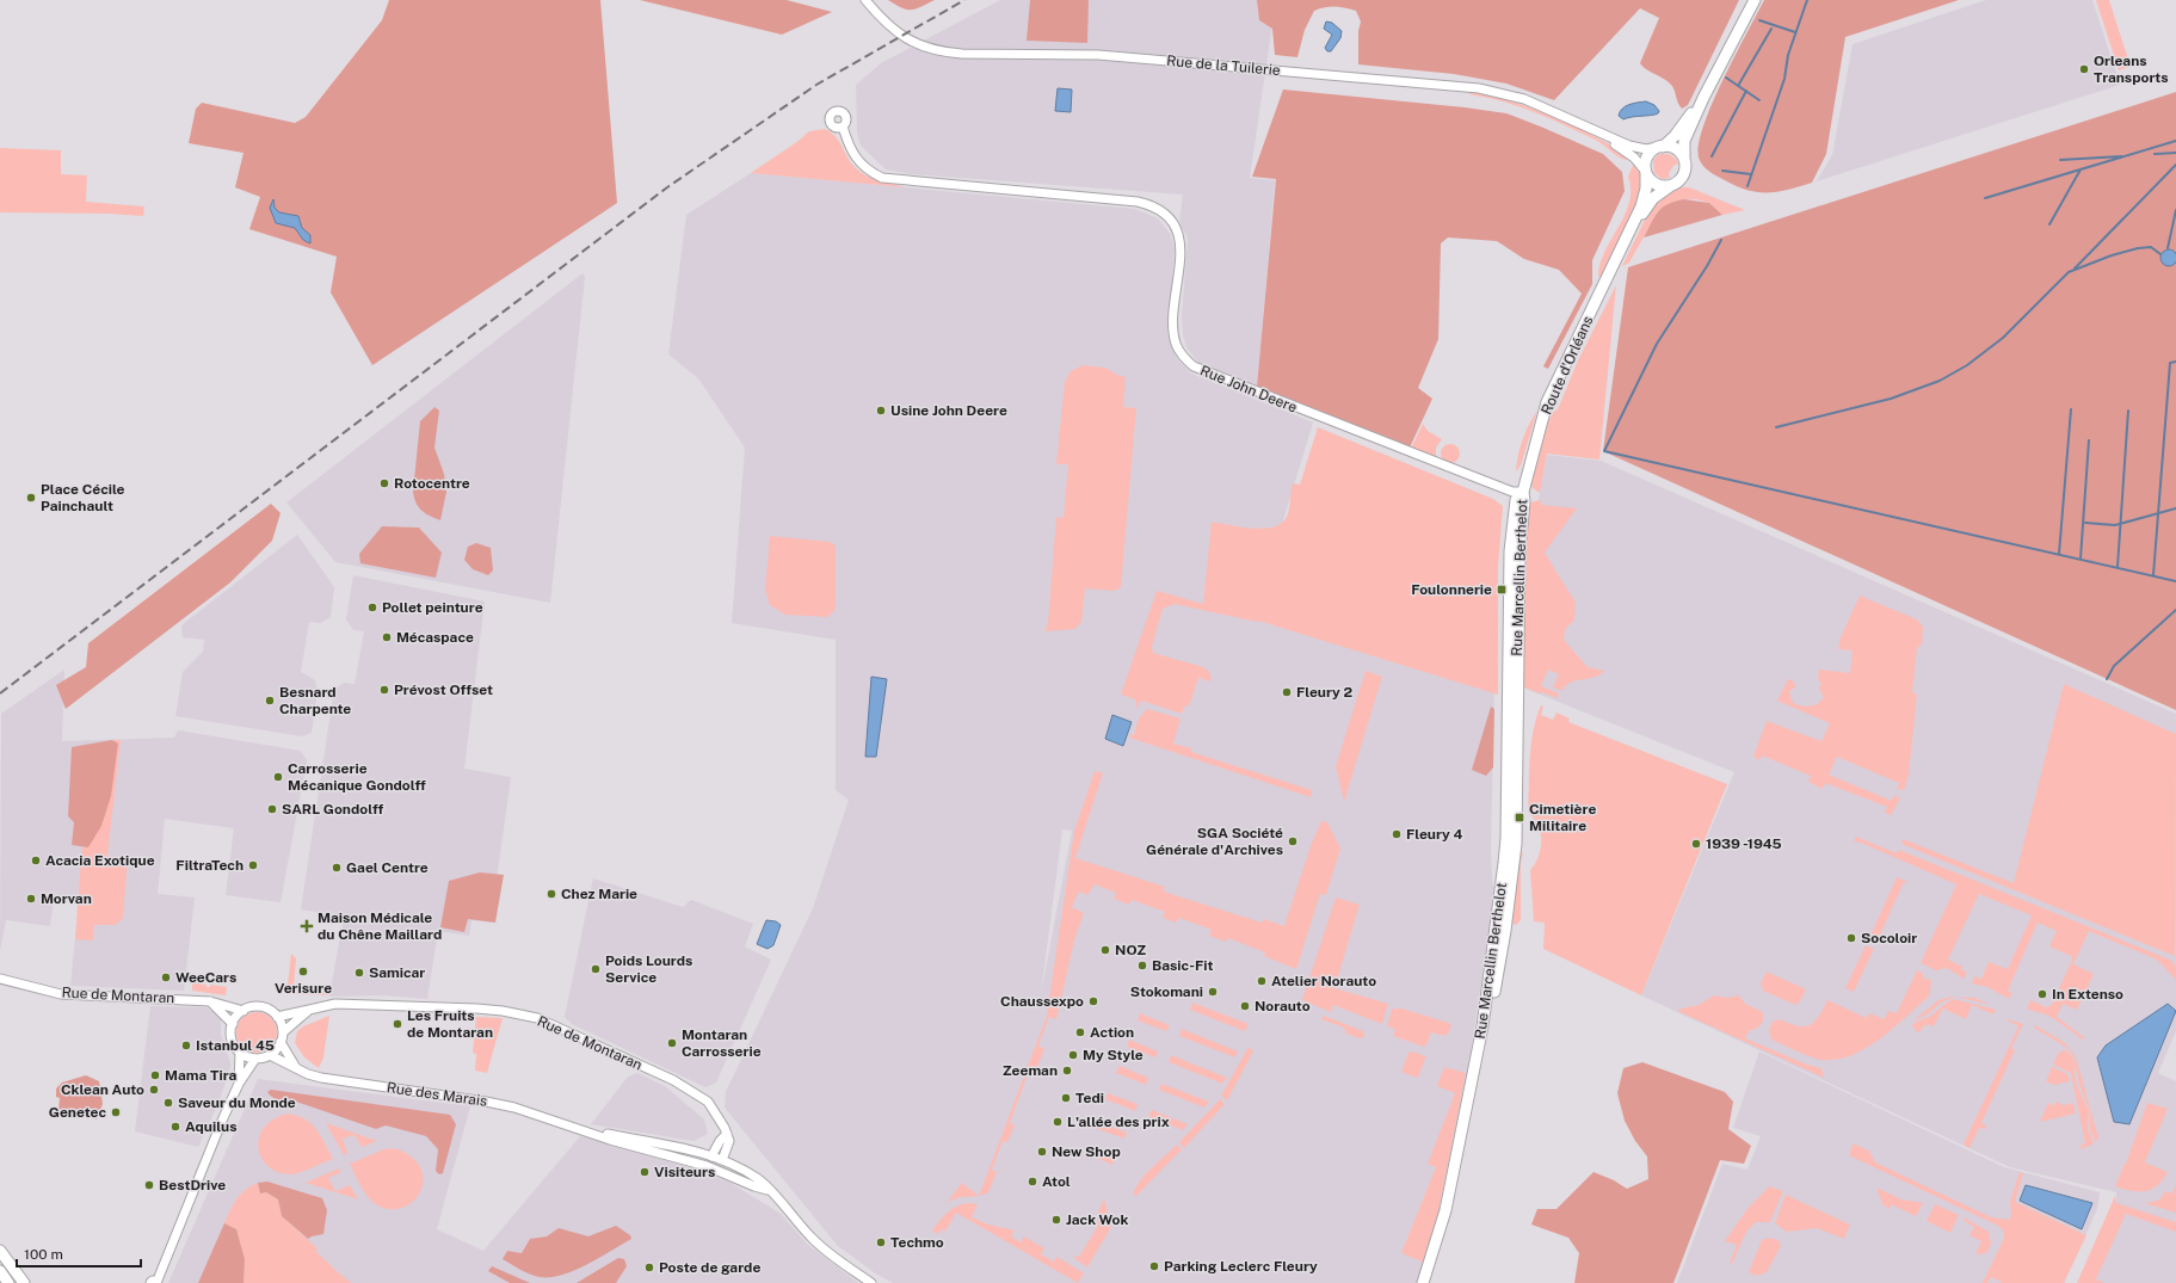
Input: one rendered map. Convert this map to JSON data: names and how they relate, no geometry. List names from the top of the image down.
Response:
{
  "streets": {
    "main road": ["Route d'Orléans", "Rue Marcellin Berthelot"],
    "street": [
      "Rue de la Tuilerie",
      "Rue John Deere",
      "Rue de Montaran",
      "Rue des Marais"
    ]
  },
  "crossings": [
    ["Route d'Orléans", "Rue John Deere"],
    ["Route d'Orléans", "Rue Marcellin Berthelot"],
    ["Rue John Deere", "Rue Marcellin Berthelot"],
    ["Rue de Montaran", "Rue des Marais"]
  ],
  "places": {
    "other": [
      "Orleans Transports",
      "Usine John Deere",
      "Rotocentre",
      "Place Cécile Painchault",
      "Pollet peinture",
      "Mécaspace",
      "Prévost Offset",
      "Fleury 2",
      "Besnard Charpente",
      "Carrosserie Mécanique Gondolff",
      "SARL Gondolff",
      "Fleury 4",
      "SGA Société Générale d'Archives",
      "1939 -1945",
      "Acacia Exotique",
      "FiltraTech",
      "Gael Centre",
      "Chez Marie",
      "Morvan",
      "Socoloir",
      "NOZ",
      "Basic-Fit",
      "Poids Lourds Service",
      "Verisure",
      "Samicar",
      "WeeCars",
      "Atelier Norauto",
      "Stokomani",
      "In Extenso",
      "Chaussexpo",
      "Norauto",
      "Les Fruits de Montaran",
      "Action",
      "Montaran Carrosserie",
      "Istanbul 45",
      "My Style",
      "Zeeman",
      "Mama Tira",
      "Cklean Auto",
      "Tedi",
      "Saveur du Monde",
      "Genetec",
      "L'allée des prix",
      "Aquilus",
      "New Shop",
      "Visiteurs",
      "Atol",
      "BestDrive",
      "Jack Wok",
      "Techmo",
      "Parking Leclerc Fleury",
      "Poste de garde"
    ],
    "transit": ["Foulonnerie", "Cimetière Militaire"],
    "health": ["Maison Médicale du Chêne Maillard"]
  },
  "scale_bar": "100 m"
}
